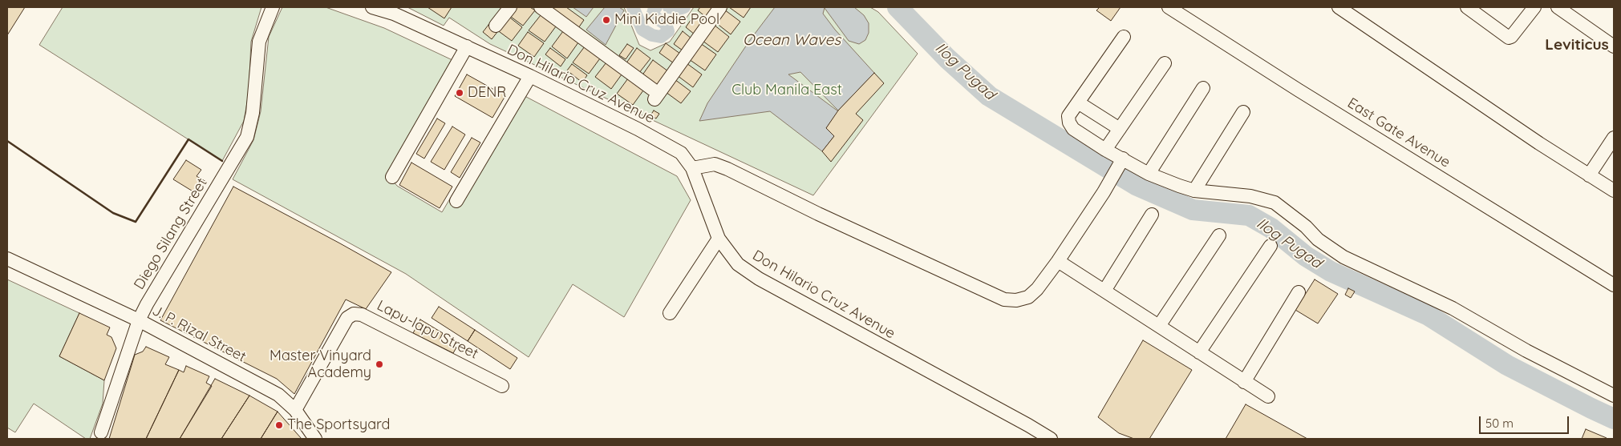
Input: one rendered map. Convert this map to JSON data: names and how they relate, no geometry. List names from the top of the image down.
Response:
{
  "streets": {
    "street": [
      "Don Hilario Cruz Avenue",
      "East Gate Avenue",
      "Diego Silang Street",
      "Lapu-lapu Street",
      "J. P. Rizal Street"
    ]
  },
  "crossings": [
    ["Diego Silang Street", "J. P. Rizal Street"],
    ["Lapu-lapu Street", "J. P. Rizal Street"]
  ],
  "districts": ["Leviticus"],
  "water": ["Ocean Waves", "Ilog Pugad"],
  "parks": ["Club Manila East"],
  "places": [
    "Mini Kiddie Pool",
    "DENR",
    "Master Vinyard Academy",
    "The Sportsyard"
  ],
  "scale_bar": "50 m"
}
